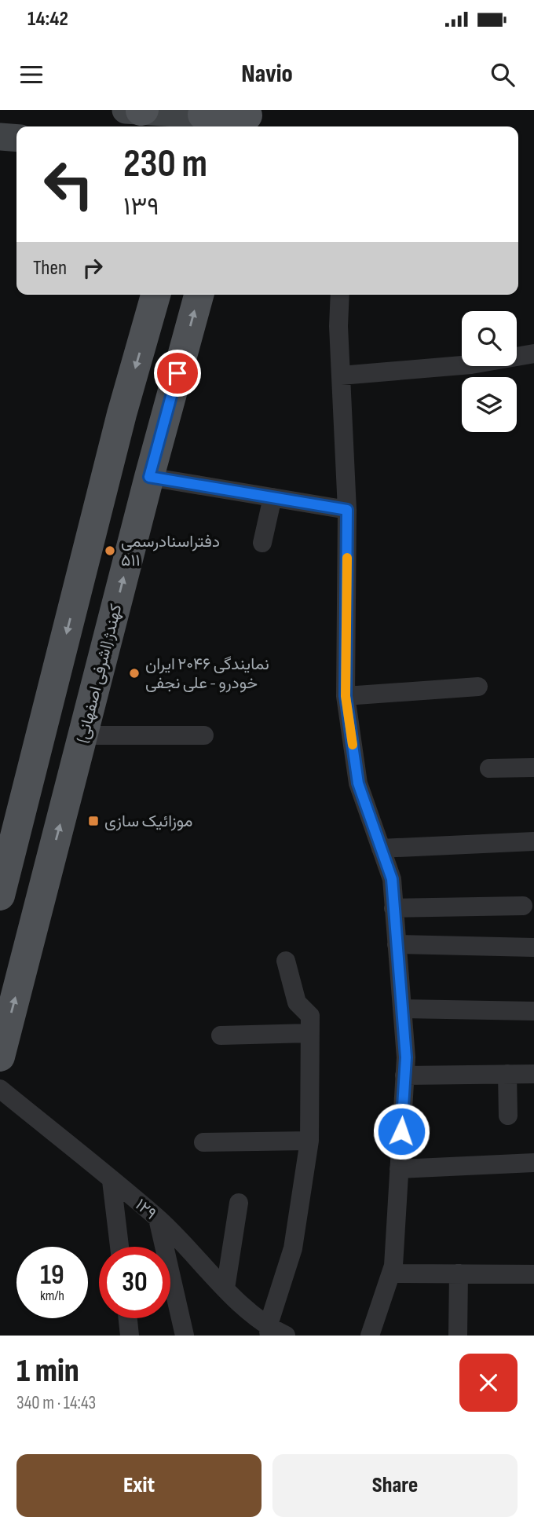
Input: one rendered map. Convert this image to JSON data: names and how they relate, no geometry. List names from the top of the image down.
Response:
{
  "streets": {
    "main road": ["کهندژ (اشرفی اصفهانی)"],
    "street": ["۱۲۹"]
  },
  "places": {
    "other": ["دفتراسنادرسمی ۵۱۱", "نمایندگی ۲۰۴۶ ایران خودرو - علی نجفی"],
    "transit": ["موزائیک سازی"]
  },
  "page": {
    "status": "14:42",
    "header": "Navio",
    "turn": ["230 m", "۱۳۹"],
    "then": "Then",
    "speed": "19 km/h",
    "limit": "30",
    "heading": ["1 min", "340 m · 14:43"],
    "buttons": ["Exit", "Share"]
  }
}
